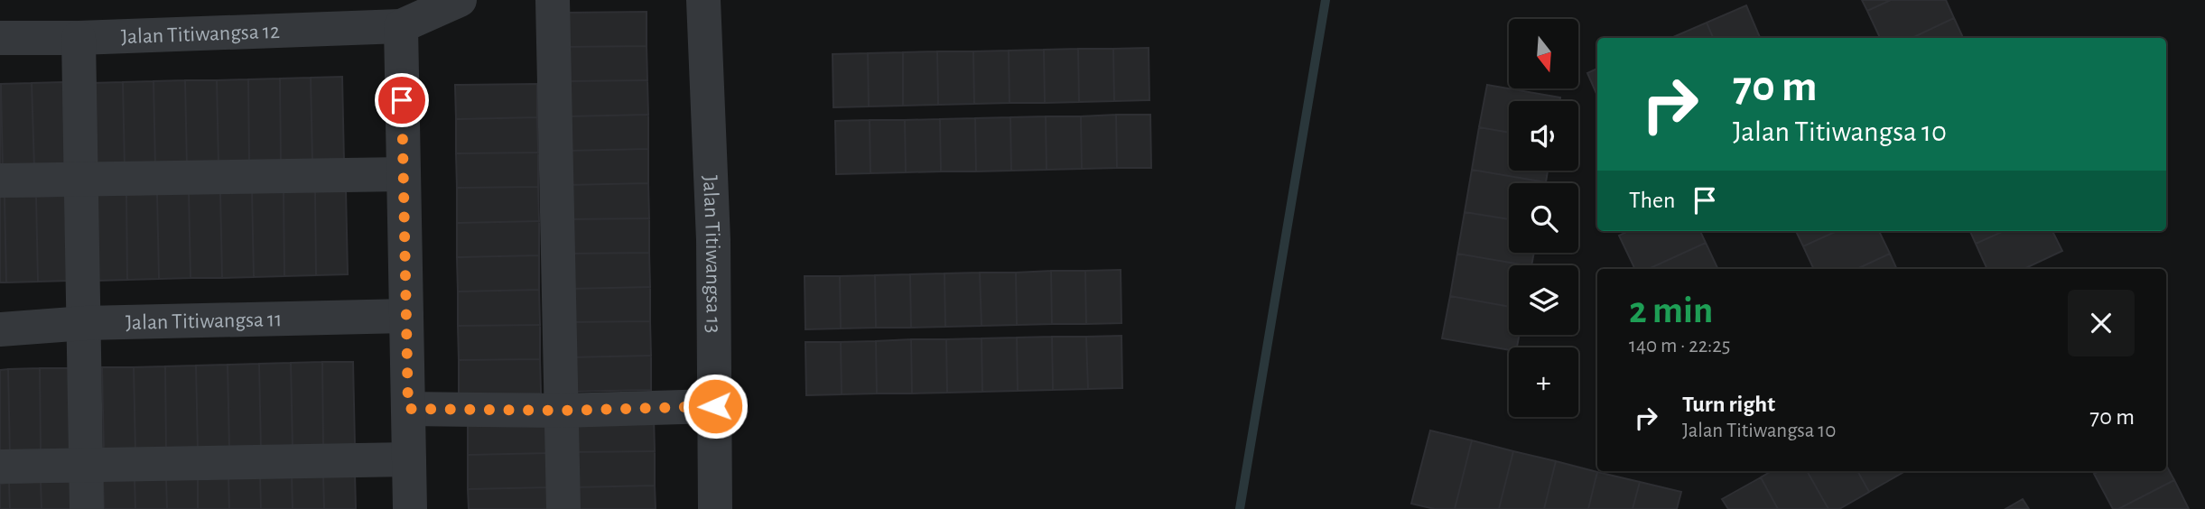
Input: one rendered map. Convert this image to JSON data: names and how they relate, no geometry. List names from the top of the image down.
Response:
{
  "streets": {
    "street": ["Jalan Titiwangsa 12", "Jalan Titiwangsa 13", "Jalan Titiwangsa 11"]
  },
  "north": "bottom",
  "page": {
    "map_buttons": "+",
    "turn": ["70 m", "Jalan Titiwangsa 10"],
    "then": "Then",
    "heading": ["2 min", "140 m · 22:25"],
    "list": [
      {
        "name": "Turn right",
        "note": "Jalan Titiwangsa 10",
        "value": "70 m"
      }
    ]
  }
}
